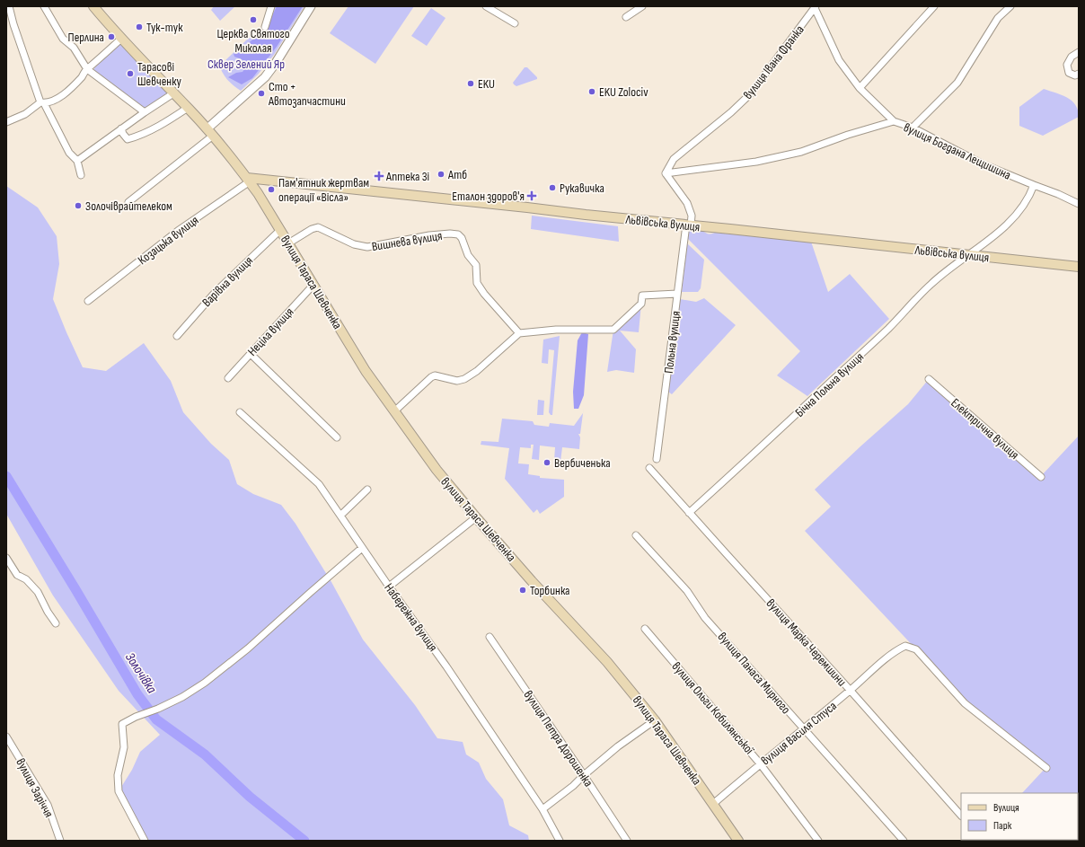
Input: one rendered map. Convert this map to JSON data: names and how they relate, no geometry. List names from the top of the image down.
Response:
{
  "streets": {
    "main road": ["Львівська вулиця", "вулиця Тараса Шевченка"],
    "street": [
      "вулиця Івана Франка",
      "вулиця Богдана Лещишина",
      "Козацька вулиця",
      "Вишнева вулиця",
      "Варівна вулиця",
      "Неціла вулиця",
      "Польна вулиця",
      "Бічна Польна вулиця",
      "Електрична вулиця",
      "Набережна вулиця",
      "вулиця Марка Черемшини",
      "вулиця Панаса Мирного",
      "вулиця Ольги Кобилянської",
      "вулиця Василя Стуса",
      "вулиця Петра Дорошенка",
      "вулиця Заріччя"
    ]
  },
  "crossings": [
    ["вулиця Івана Франка", "вулиця Богдана Лещишина"],
    ["вулиця Івана Франка", "Польна вулиця"],
    ["вулиця Богдана Лещишина", "Польна вулиця"],
    ["вулиця Богдана Лещишина", "Бічна Польна вулиця"],
    ["Львівська вулиця", "Козацька вулиця"],
    ["Львівська вулиця", "вулиця Тараса Шевченка"],
    ["Львівська вулиця", "Польна вулиця"],
    ["Львівська вулиця", "Бічна Польна вулиця"],
    ["Козацька вулиця", "вулиця Тараса Шевченка"],
    ["Вишнева вулиця", "вулиця Тараса Шевченка"],
    ["Варівна вулиця", "вулиця Тараса Шевченка"],
    ["вулиця Тараса Шевченка", "Неціла вулиця"],
    ["вулиця Тараса Шевченка", "вулиця Василя Стуса"],
    ["Бічна Польна вулиця", "вулиця Марка Черемшини"],
    ["вулиця Марка Черемшини", "вулиця Василя Стуса"],
    ["вулиця Панаса Мирного", "вулиця Василя Стуса"],
    ["вулиця Ольги Кобилянської", "вулиця Василя Стуса"]
  ],
  "water": ["Золочівка"],
  "parks": ["Сквер Зелений Яр"],
  "places": {
    "other": [
      "Церква Святого Миколая",
      "Тук-тук",
      "Перлина",
      "Тарасові Шевченку",
      "EKU",
      "EKU Zolociv",
      "Сто + Автозапчастини",
      "Атб",
      "Рукавичка",
      "Пам'ятник жертвам операції «Вісла»",
      "Золочіврайтелеком",
      "Вербиченька",
      "Торбинка"
    ],
    "health": ["Аптека 3і", "Еталон здоров'я"]
  },
  "legend": ["Вулиця", "Парк"]
}
